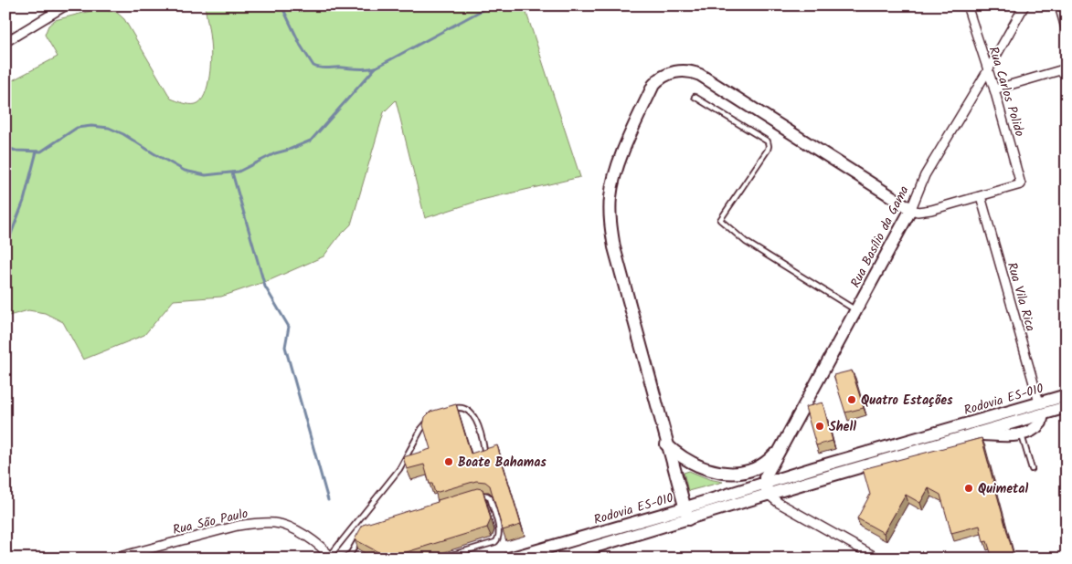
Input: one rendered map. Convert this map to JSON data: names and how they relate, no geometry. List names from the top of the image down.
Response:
{
  "streets": {
    "main road": ["Rua Basílio da Gama", "Rodovia ES-010"],
    "street": ["Rua Carlos Polido", "Rua Vila Rica", "Rua São Paulo"]
  },
  "crossings": [
    ["Rua Carlos Polido", "Rua Basílio da Gama"],
    ["Rua Carlos Polido", "Rua Vila Rica"],
    ["Rua Basílio da Gama", "Rodovia ES-010"],
    ["Rua Vila Rica", "Rodovia ES-010"]
  ],
  "places": [
    "Quatro Estações",
    "Shell",
    "Boate Bahamas",
    "Quimetal"
  ]
}
